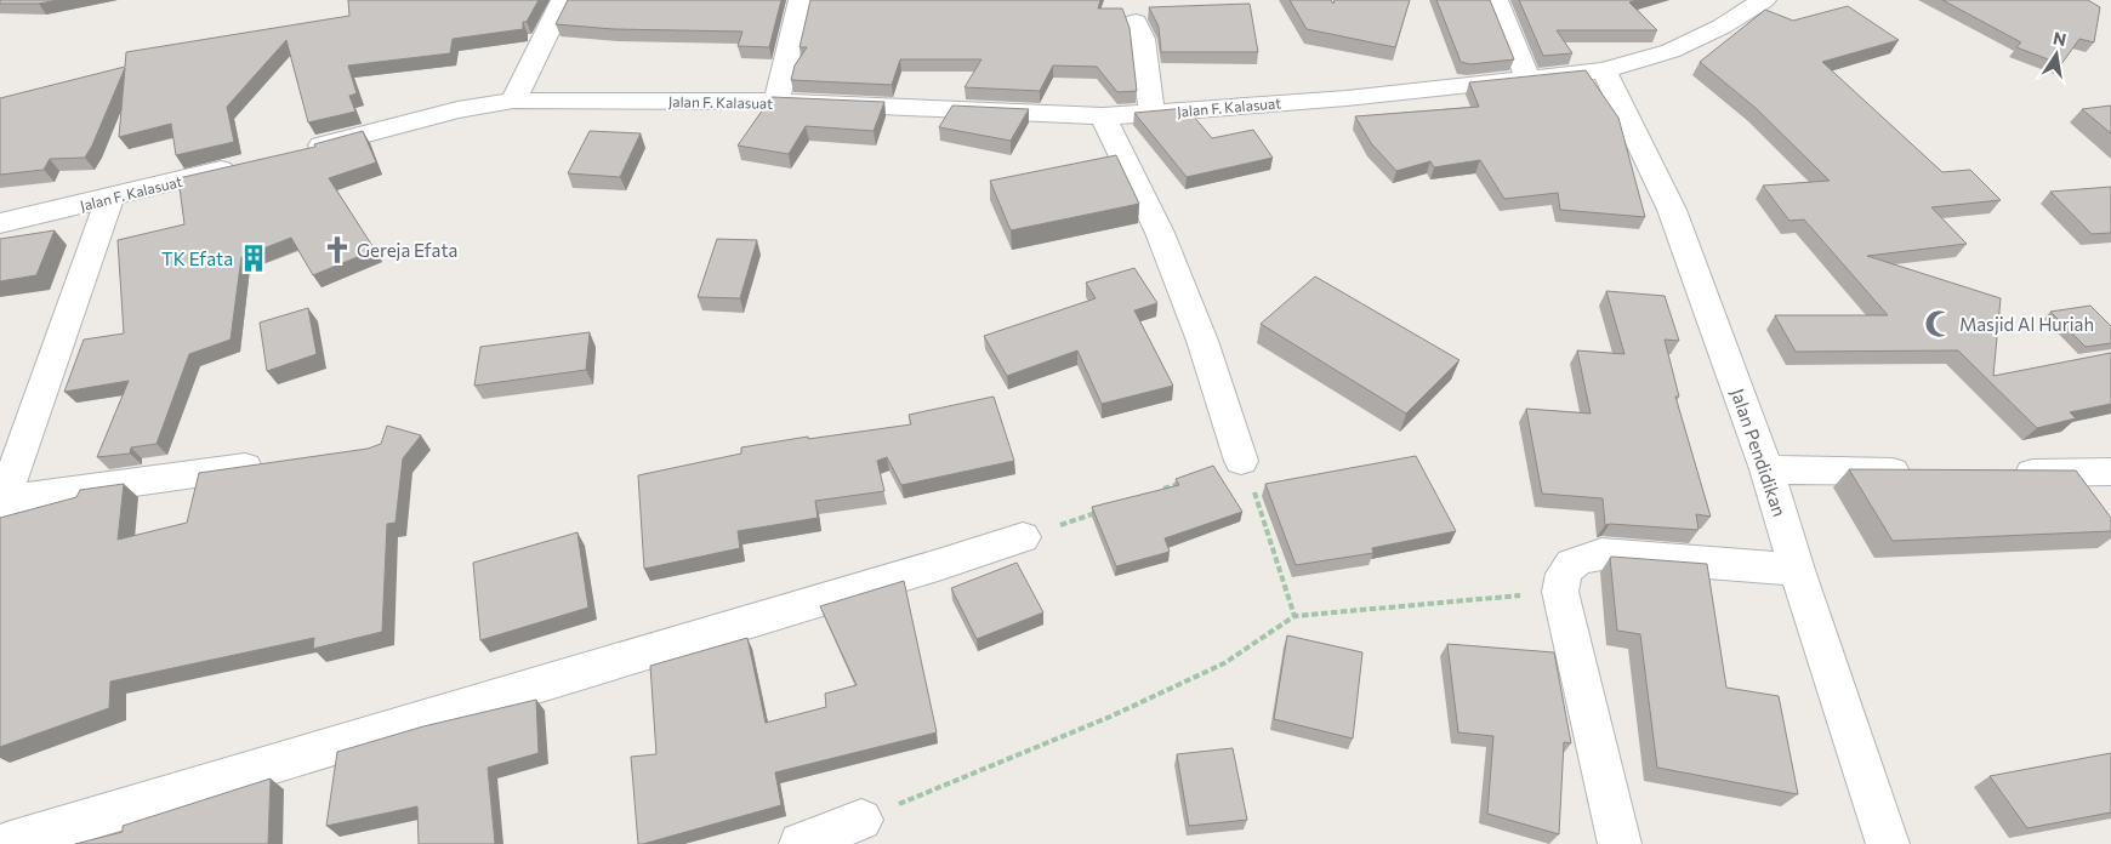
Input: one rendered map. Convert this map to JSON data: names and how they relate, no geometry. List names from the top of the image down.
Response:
{
  "streets": {
    "street": ["Jalan F. Kalasuat", "Jalan Pendidikan"]
  },
  "crossings": [
    ["Jalan F. Kalasuat", "Jalan Pendidikan"]
  ],
  "places": {
    "church": ["Gereja Efata"],
    "building": ["TK Efata"],
    "mosque": ["Masjid Al Huriah"]
  },
  "north": "top"
}
